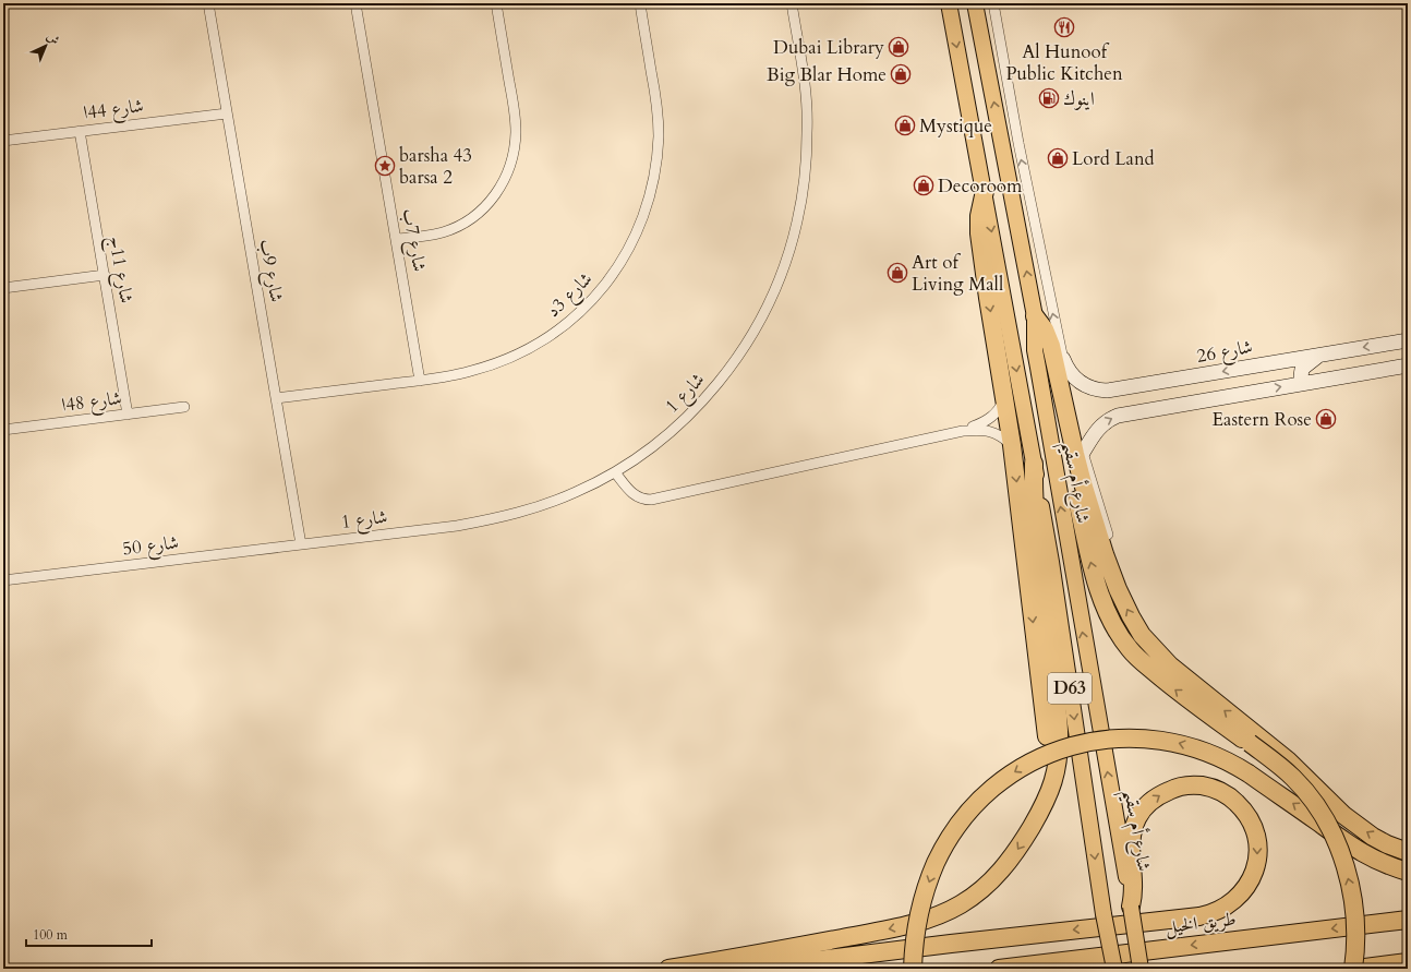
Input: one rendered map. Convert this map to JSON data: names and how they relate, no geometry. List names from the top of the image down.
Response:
{
  "streets": {
    "highway": ["طريق الخيل"],
    "main road": ["شارع 26", "شارع أم سقيم", "D63"],
    "street": [
      "شارع 44ا",
      "شارع 7ب",
      "شارع 11ج",
      "شارع 9ب",
      "شارع 3د",
      "شارع 1",
      "شارع 48ا",
      "شارع 50"
    ]
  },
  "crossings": [
    ["شارع 44ا", "شارع 11ج"],
    ["شارع 44ا", "شارع 9ب"],
    ["شارع 7ب", "شارع 3د"],
    ["شارع 11ج", "شارع 48ا"],
    ["شارع 9ب", "شارع 3د"],
    ["شارع 9ب", "شارع 1"],
    ["شارع 9ب", "شارع 50"],
    ["شارع 1", "شارع 50"]
  ],
  "places": {
    "restaurant": ["Al Hunoof Public Kitchen"],
    "shop": [
      "Dubai Library",
      "Big Blar Home",
      "Mystique",
      "Lord Land",
      "Decoroom",
      "Art of Living Mall",
      "Eastern Rose"
    ],
    "fuel station": ["اينوك"],
    "place": ["barsha 43 barsa 2"]
  },
  "scale_bar": "100 m",
  "north": "top right"
}
